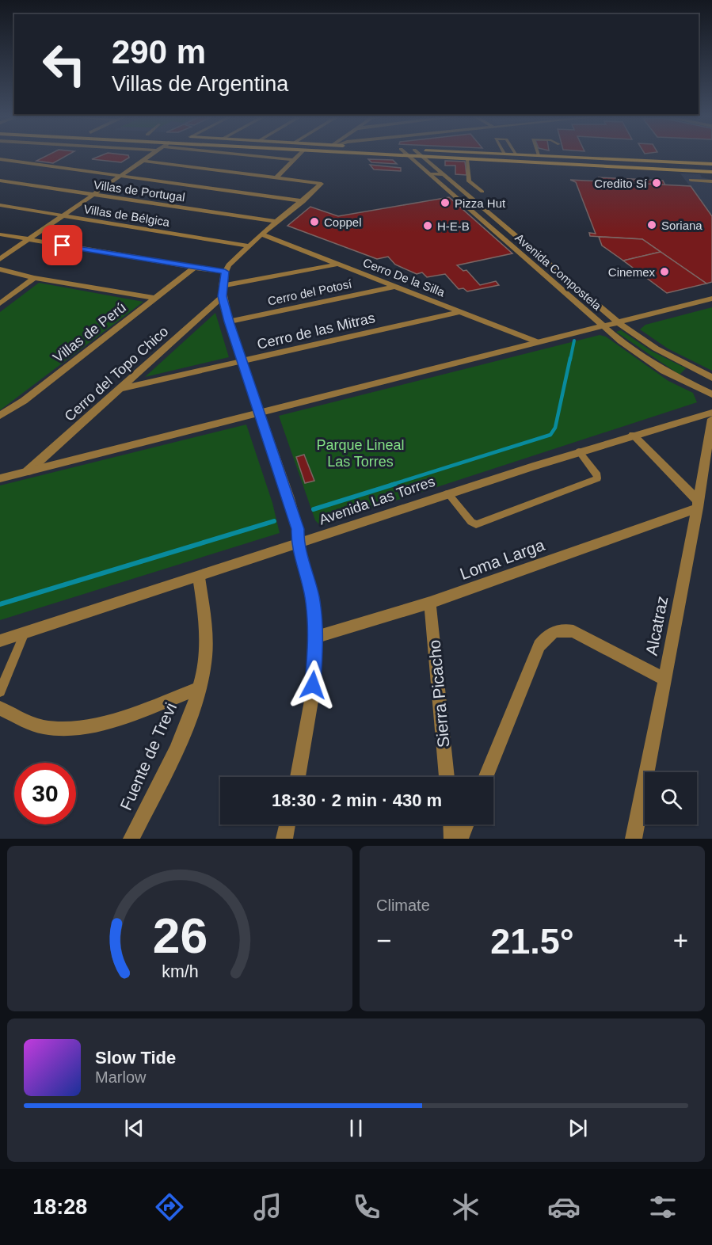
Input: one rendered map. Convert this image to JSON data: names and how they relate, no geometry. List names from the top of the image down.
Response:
{
  "streets": {
    "street": [
      "Villas de Portugal",
      "Villas de Bélgica",
      "Avenida Compostela",
      "Cerro De la Silla",
      "Cerro del Potosí",
      "Cerro de las Mitras",
      "Villas de Perú",
      "Cerro del Topo Chico",
      "Avenida Las Torres",
      "Loma Larga",
      "Alcatraz",
      "Sierra Picacho",
      "Fuente de Trevi"
    ]
  },
  "crossings": [
    ["Cerro De la Silla", "Cerro del Potosí"],
    ["Cerro De la Silla", "Cerro de las Mitras"],
    ["Cerro de las Mitras", "Cerro del Topo Chico"],
    ["Avenida Las Torres", "Fuente de Trevi"],
    ["Loma Larga", "Alcatraz"],
    ["Loma Larga", "Sierra Picacho"]
  ],
  "parks": ["Parque Lineal Las Torres"],
  "places": [
    "Credito Sí",
    "Pizza Hut",
    "Coppel",
    "Soriana",
    "H-E-B",
    "Cinemex"
  ],
  "page": {
    "turn": ["290 m", "Villas de Argentina"],
    "limit": "30",
    "trip": "18:30 · 2 min · 430 m",
    "tile": "Climate",
    "heat": ["−", "21.5°", "+"],
    "song": ["Slow Tide", "Marlow"],
    "tabs": "18:28",
    "gauge": ["26", "km/h"]
  }
}
